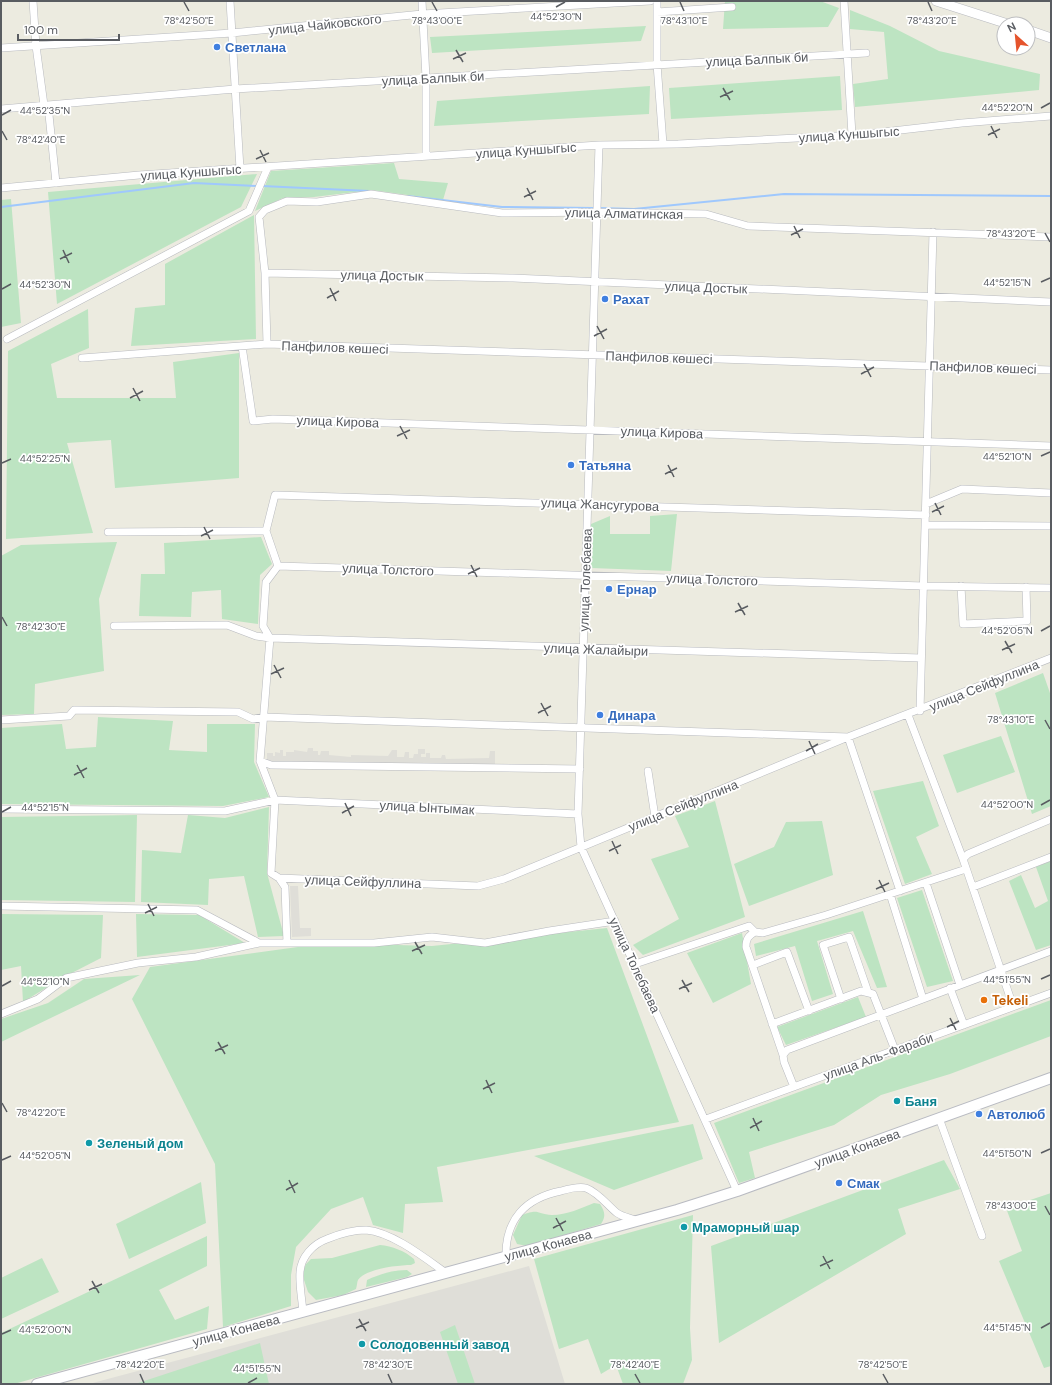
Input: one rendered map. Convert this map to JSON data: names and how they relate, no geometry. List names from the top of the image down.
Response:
{
  "streets": {
    "main road": ["улица Конаева"],
    "street": [
      "улица Чайковского",
      "улица Балпык би",
      "улица Куншыгыс",
      "улица Алматинская",
      "улица Достык",
      "Панфилов көшесі",
      "улица Кирова",
      "улица Жансугурова",
      "улица Толстого",
      "улица Толебаева",
      "улица Жалайыри",
      "улица Сейфуллина",
      "улица Ынтымак",
      "улица Аль-Фараби"
    ]
  },
  "crossings": [
    ["улица Куншыгыс", "улица Толебаева"],
    ["улица Алматинская", "улица Достык"],
    ["улица Алматинская", "Панфилов көшесі"],
    ["улица Алматинская", "улица Толебаева"],
    ["улица Достык", "улица Толебаева"],
    ["Панфилов көшесі", "улица Кирова"],
    ["Панфилов көшесі", "улица Толебаева"],
    ["улица Кирова", "улица Толебаева"],
    ["улица Жансугурова", "улица Толебаева"],
    ["улица Толстого", "улица Толебаева"],
    ["улица Толебаева", "улица Жалайыри"],
    ["улица Толебаева", "улица Сейфуллина"],
    ["улица Толебаева", "улица Ынтымак"],
    ["улица Толебаева", "улица Аль-Фараби"],
    ["улица Толебаева", "улица Конаева"]
  ],
  "places": [
    "Светлана",
    "Рахат",
    "Татьяна",
    "Ернар",
    "Динара",
    "Tekeli",
    "Баня",
    "Автолюб",
    "Зеленый дом",
    "Смак",
    "Мраморный шар",
    "Солодовенный завод"
  ],
  "scale_bar": "100 m",
  "north": "top left",
  "coordinates": [
    "44°52'30\"N",
    "78°42'50\"E",
    "78°43'00\"E",
    "78°43'10\"E",
    "78°43'20\"E",
    "44°52'20\"N",
    "44°52'35\"N",
    "78°42'40\"E",
    "44°52'15\"N",
    "44°52'10\"N",
    "44°52'25\"N",
    "78°42'30\"E",
    "44°52'05\"N",
    "44°52'00\"N",
    "44°51'55\"N",
    "78°42'20\"E",
    "44°51'50\"N",
    "44°51'45\"N"
  ]
}
